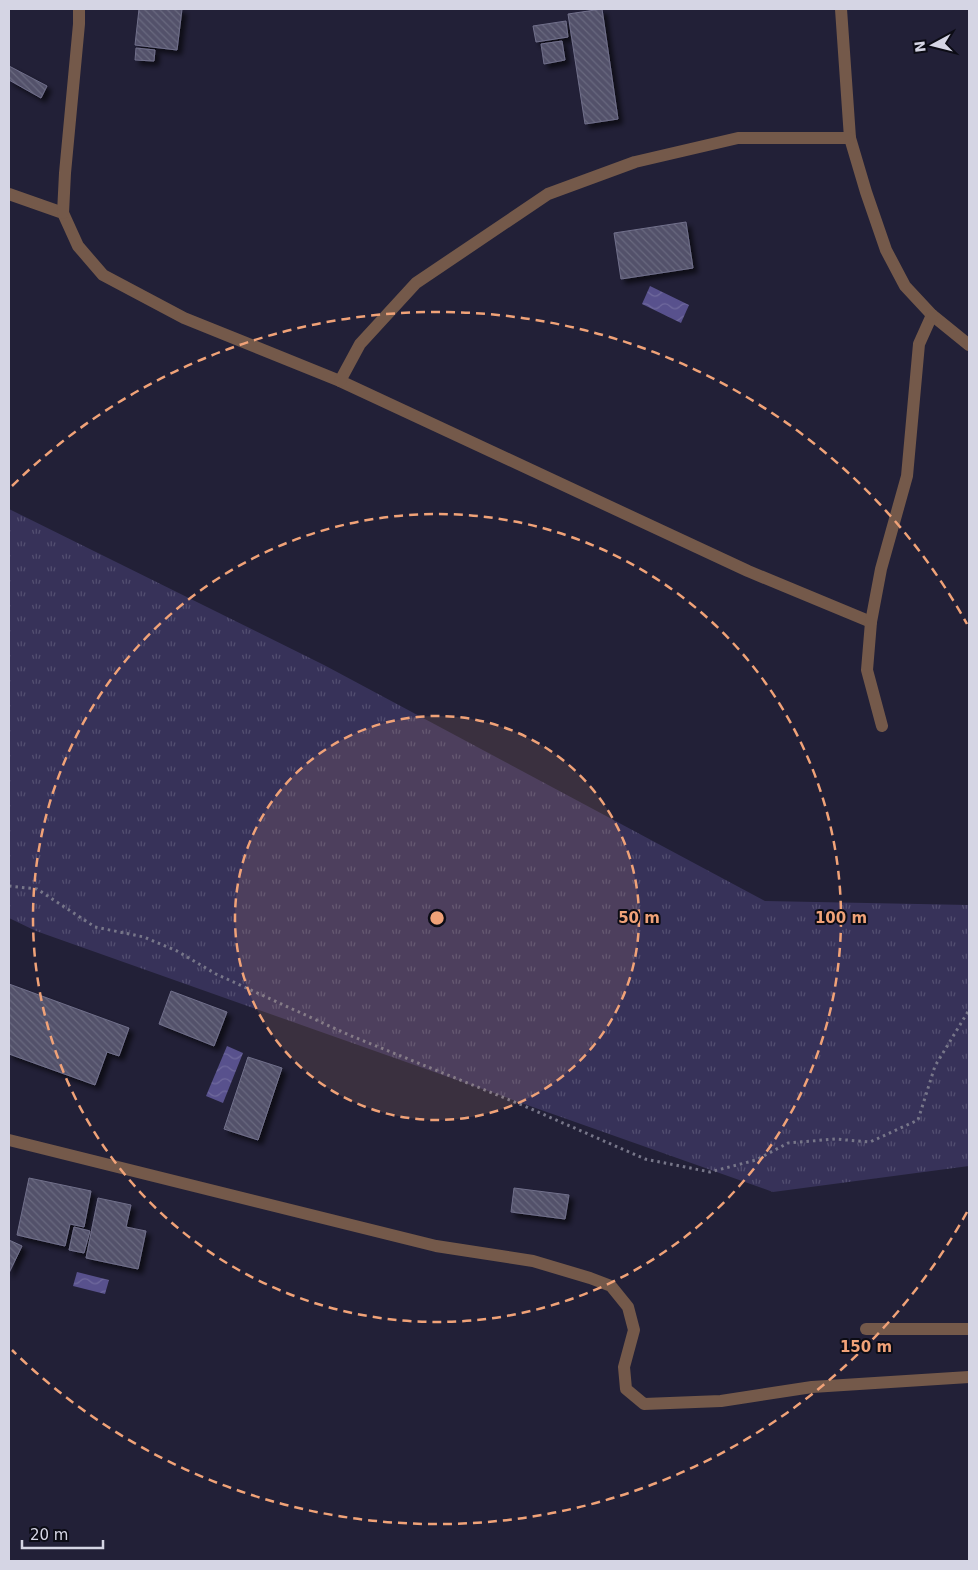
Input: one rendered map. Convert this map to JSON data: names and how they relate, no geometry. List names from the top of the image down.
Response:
{
  "scale_bar": "20 m",
  "north": "left",
  "rings": ["50 m", "100 m", "150 m"]
}
